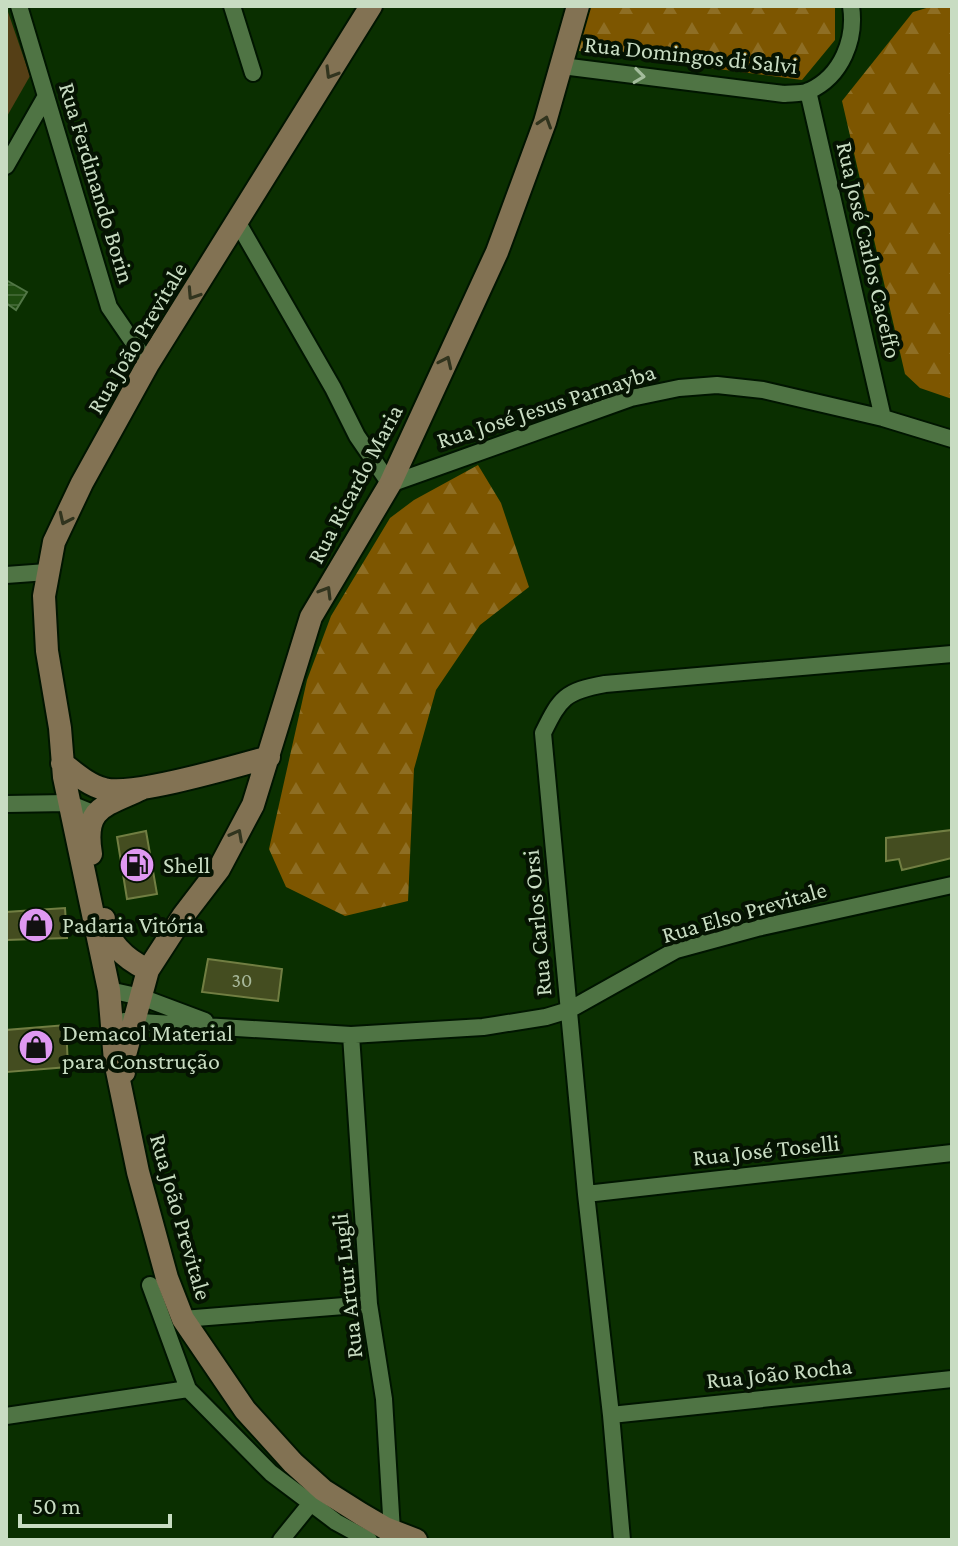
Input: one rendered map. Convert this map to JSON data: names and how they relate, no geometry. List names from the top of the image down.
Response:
{
  "streets": {
    "main road": ["Rua João Previtale", "Rua Ricardo Maria"],
    "street": [
      "Rua Domingos di Salvi",
      "Rua Ferdinando Borin",
      "Rua José Carlos Caceffo",
      "Rua José Jesus Parnayba",
      "Rua Elso Previtale",
      "Rua Carlos Orsi",
      "Rua José Toselli",
      "Rua Artur Lugli",
      "Rua João Rocha"
    ]
  },
  "crossings": [
    ["Rua Domingos di Salvi", "Rua José Carlos Caceffo"],
    ["Rua Domingos di Salvi", "Rua Ricardo Maria"],
    ["Rua Ferdinando Borin", "Rua João Previtale"],
    ["Rua José Carlos Caceffo", "Rua José Jesus Parnayba"],
    ["Rua João Previtale", "Rua Ricardo Maria"],
    ["Rua João Previtale", "Rua Elso Previtale"],
    ["Rua João Previtale", "Rua Artur Lugli"],
    ["Rua José Jesus Parnayba", "Rua Ricardo Maria"],
    ["Rua Elso Previtale", "Rua Carlos Orsi"],
    ["Rua Elso Previtale", "Rua Artur Lugli"],
    ["Rua Carlos Orsi", "Rua José Toselli"],
    ["Rua Carlos Orsi", "Rua João Rocha"]
  ],
  "one_way": ["Rua Domingos di Salvi", "Rua Ricardo Maria"],
  "places": {
    "fuel station": ["Shell"],
    "shop": ["Padaria Vitória", "Demacol Material para Construção"]
  },
  "house_numbers": ["30"],
  "scale_bar": "50 m"
}
